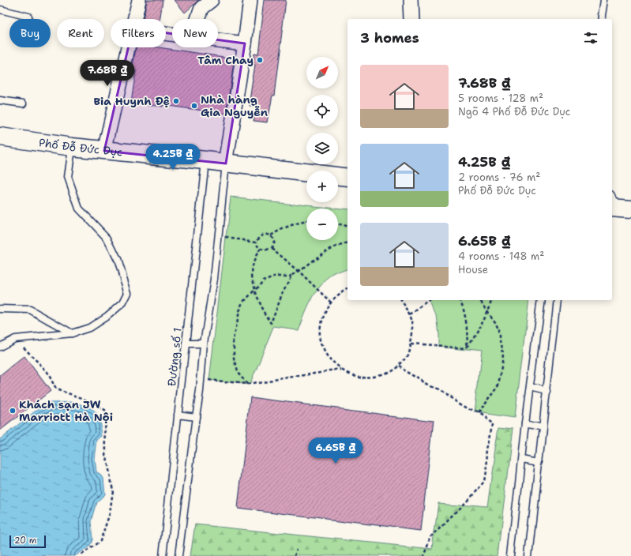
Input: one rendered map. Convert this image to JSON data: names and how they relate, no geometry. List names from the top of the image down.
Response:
{
  "streets": {
    "street": ["Phố Đỗ Đức Dục"],
    "lane": ["Đường số 1"]
  },
  "crossings": [
    ["Phố Đỗ Đức Dục", "Đường số 1"]
  ],
  "places": [
    "Tâm Chay",
    "Bia Huynh Đệ",
    "Nhà hàng Gia Nguyễn",
    "Khách sạn JW Marriott Hà Nội"
  ],
  "scale_bar": "20 m",
  "north": "top right",
  "page": {
    "chip": [
      "Buy",
      "Rent",
      "Filters",
      "New"
    ],
    "heading": "3 homes",
    "map_buttons": ["+", "−"],
    "list": [
      {
        "name": "7.68B ₫",
        "note": "5 rooms · 128 m² · Ngõ 4 Phố Đỗ Đức Dục"
      },
      {
        "name": "4.25B ₫",
        "note": "2 rooms · 76 m² · Phố Đỗ Đức Dục"
      },
      {
        "name": "6.65B ₫",
        "note": "4 rooms · 148 m² · House"
      }
    ],
    "price": ["7.68B ₫", "4.25B ₫", "6.65B ₫"],
    "scale": "20 m"
  }
}
